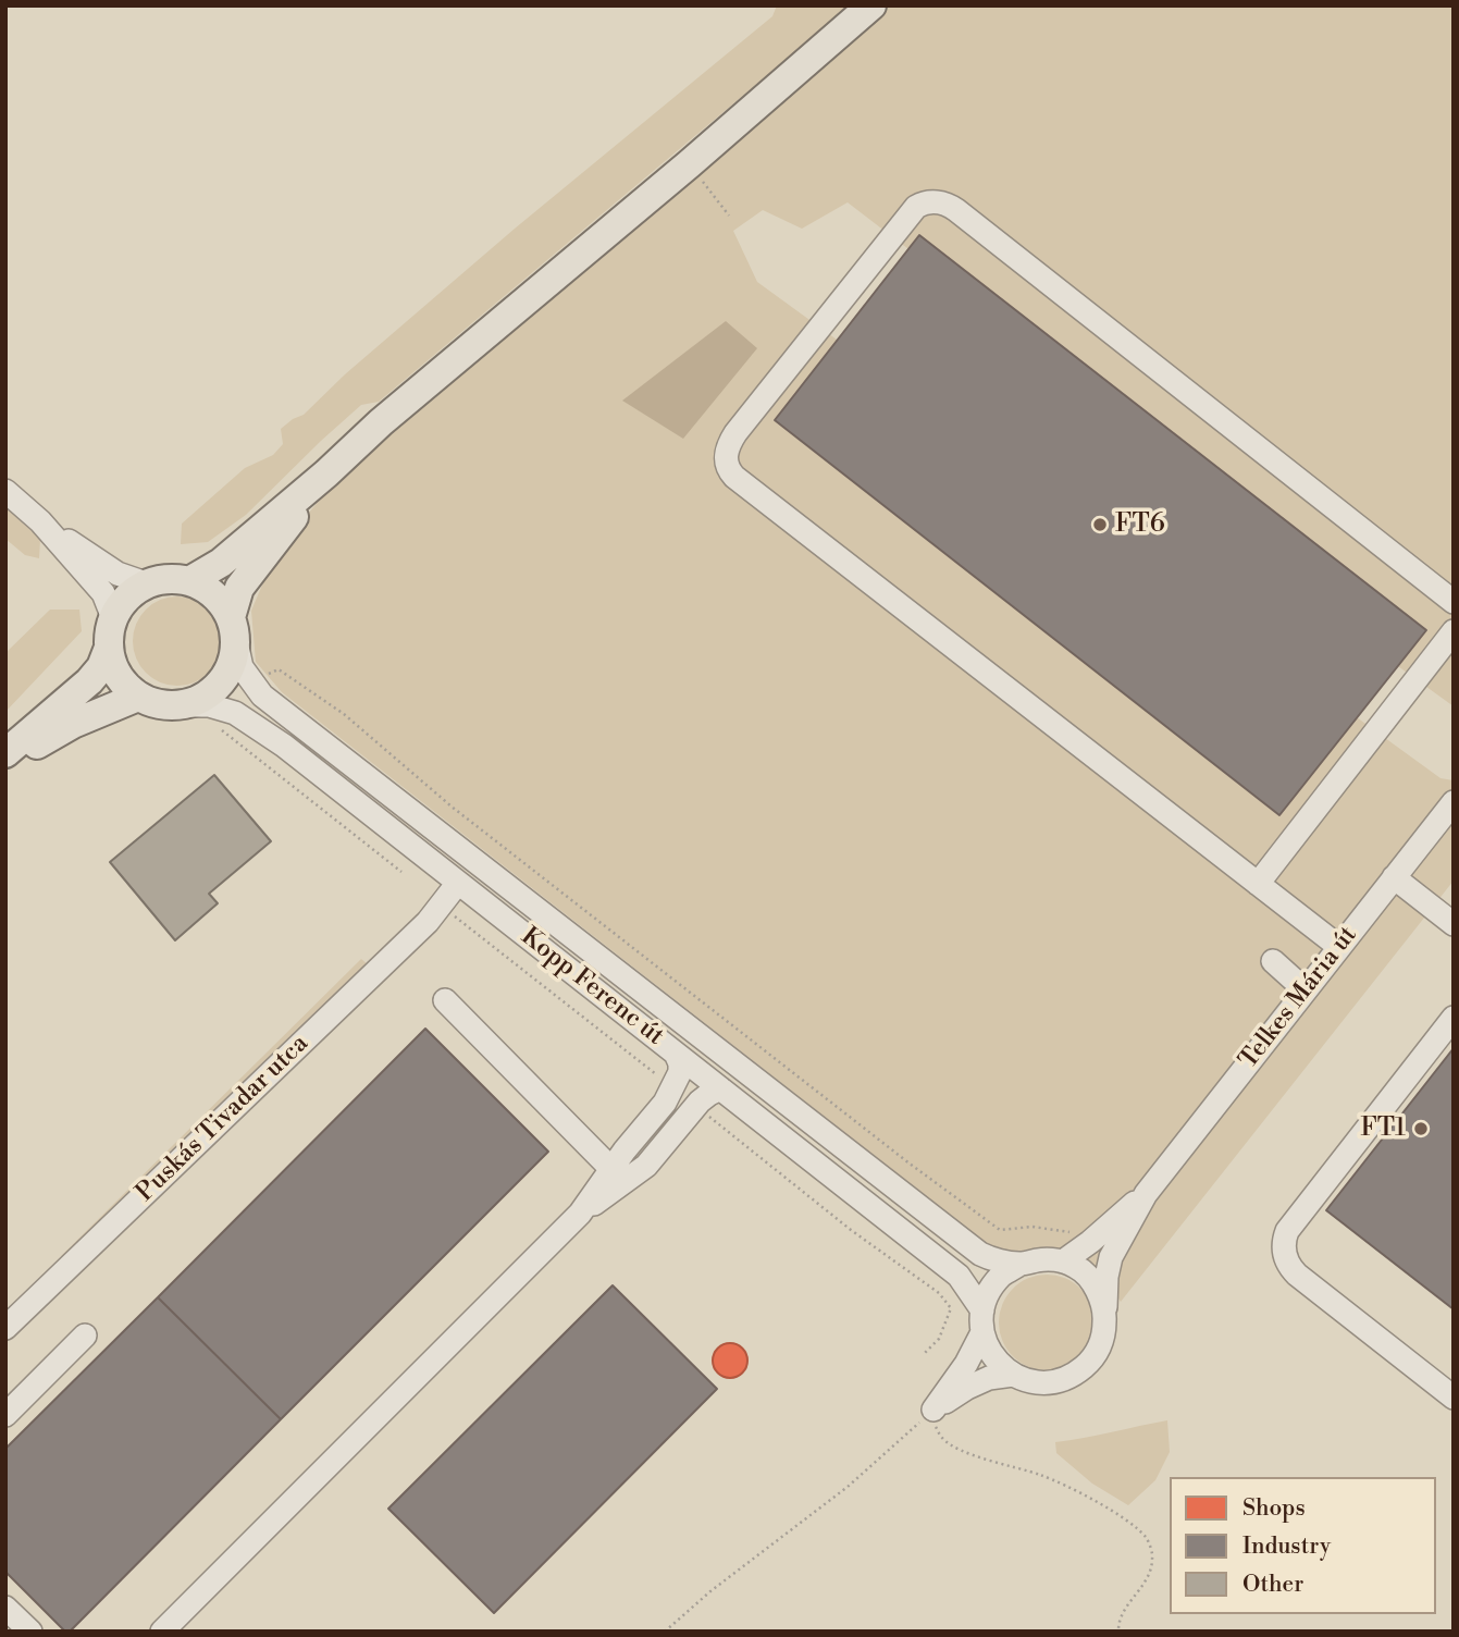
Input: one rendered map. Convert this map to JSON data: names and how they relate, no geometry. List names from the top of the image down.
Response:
{
  "streets": {
    "street": ["Kopp Ferenc út", "Telkes Mária út", "Puskás Tivadar utca"]
  },
  "crossings": [
    ["Kopp Ferenc út", "Puskás Tivadar utca"]
  ],
  "places": ["FT6", "FT1"],
  "legend": ["Shops", "Industry", "Other"]
}
